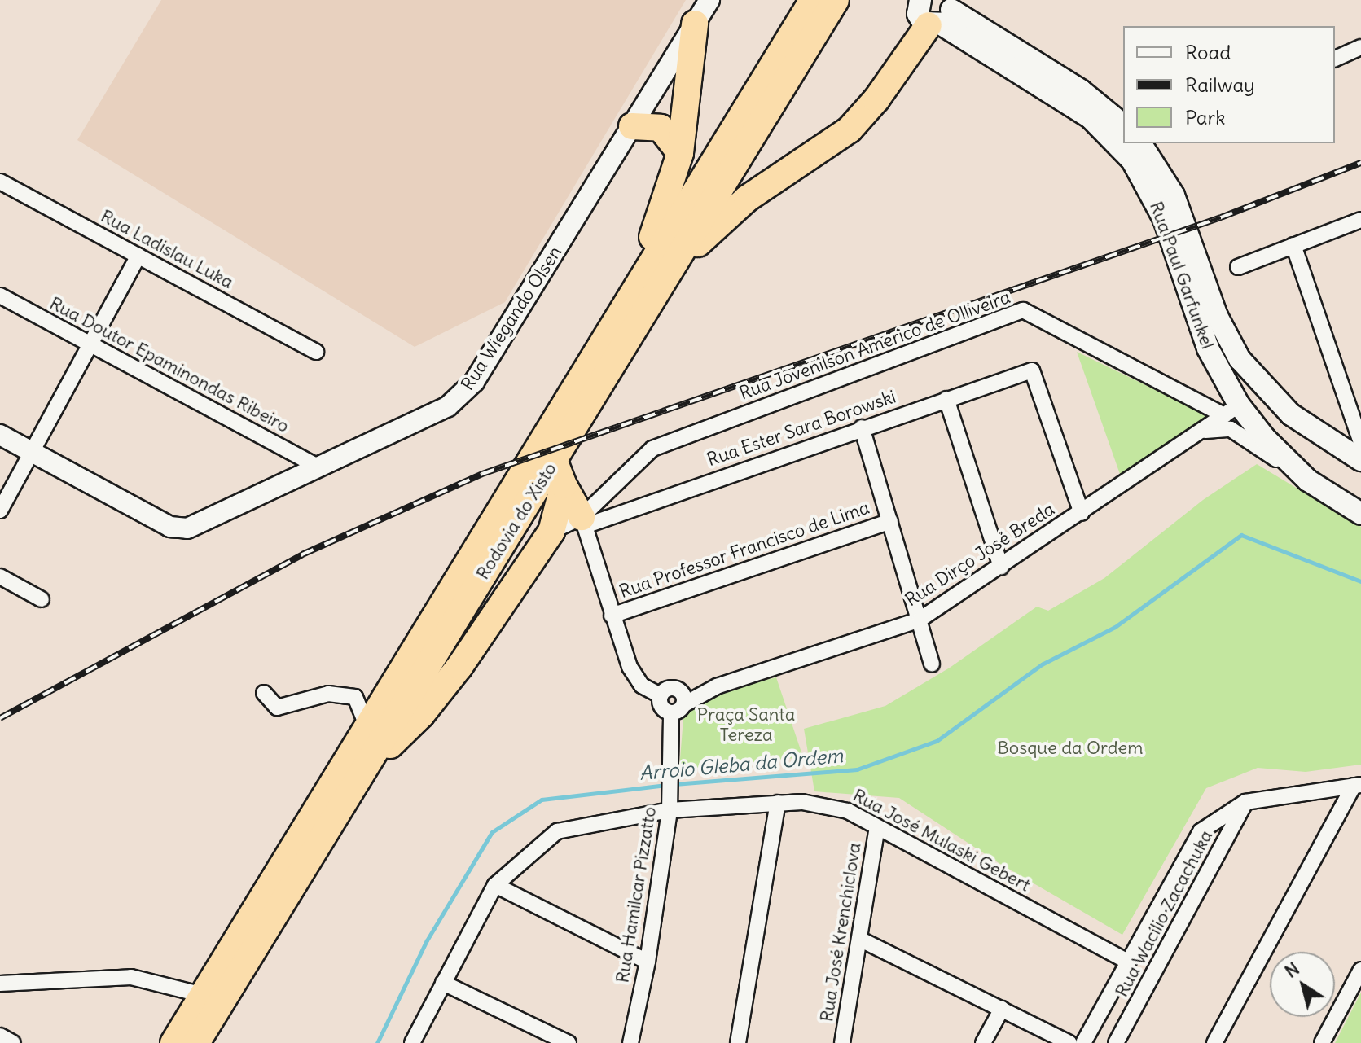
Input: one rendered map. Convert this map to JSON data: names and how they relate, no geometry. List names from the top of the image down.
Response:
{
  "streets": {
    "highway": ["Rodovia do Xisto"],
    "main road": ["Rua Paul Garfunkel"],
    "street": [
      "Rua Ladislau Luka",
      "Rua Wiegando Olsen",
      "Rua Jovenilson Americo de Olliveira",
      "Rua Doutor Epaminondas Ribeiro",
      "Rua Ester Sara Borowski",
      "Rua Professor Francisco de Lima",
      "Rua Dirço José Breda",
      "Rua José Mulaski Gebert",
      "Rua Hamilcar Pizzatto",
      "Rua Wacílio Zacachuka",
      "Rua José Krenchiclova"
    ]
  },
  "crossings": [
    ["Rua Paul Garfunkel", "Rua Jovenilson Americo de Olliveira"],
    ["Rua Paul Garfunkel", "Rua Dirço José Breda"],
    ["Rua Wiegando Olsen", "Rua Doutor Epaminondas Ribeiro"],
    ["Rua Jovenilson Americo de Olliveira", "Rua Ester Sara Borowski"],
    ["Rua Jovenilson Americo de Olliveira", "Rua Dirço José Breda"],
    ["Rua Ester Sara Borowski", "Rua Dirço José Breda"],
    ["Rua Dirço José Breda", "Rua Hamilcar Pizzatto"],
    ["Rua José Mulaski Gebert", "Rua Hamilcar Pizzatto"],
    ["Rua José Mulaski Gebert", "Rua Wacílio Zacachuka"],
    ["Rua José Mulaski Gebert", "Rua José Krenchiclova"]
  ],
  "water": ["Arroio Gleba da Ordem"],
  "parks": ["Praça Santa Tereza", "Bosque da Ordem"],
  "legend": ["Road", "Railway", "Park"],
  "north": "top left"
}
